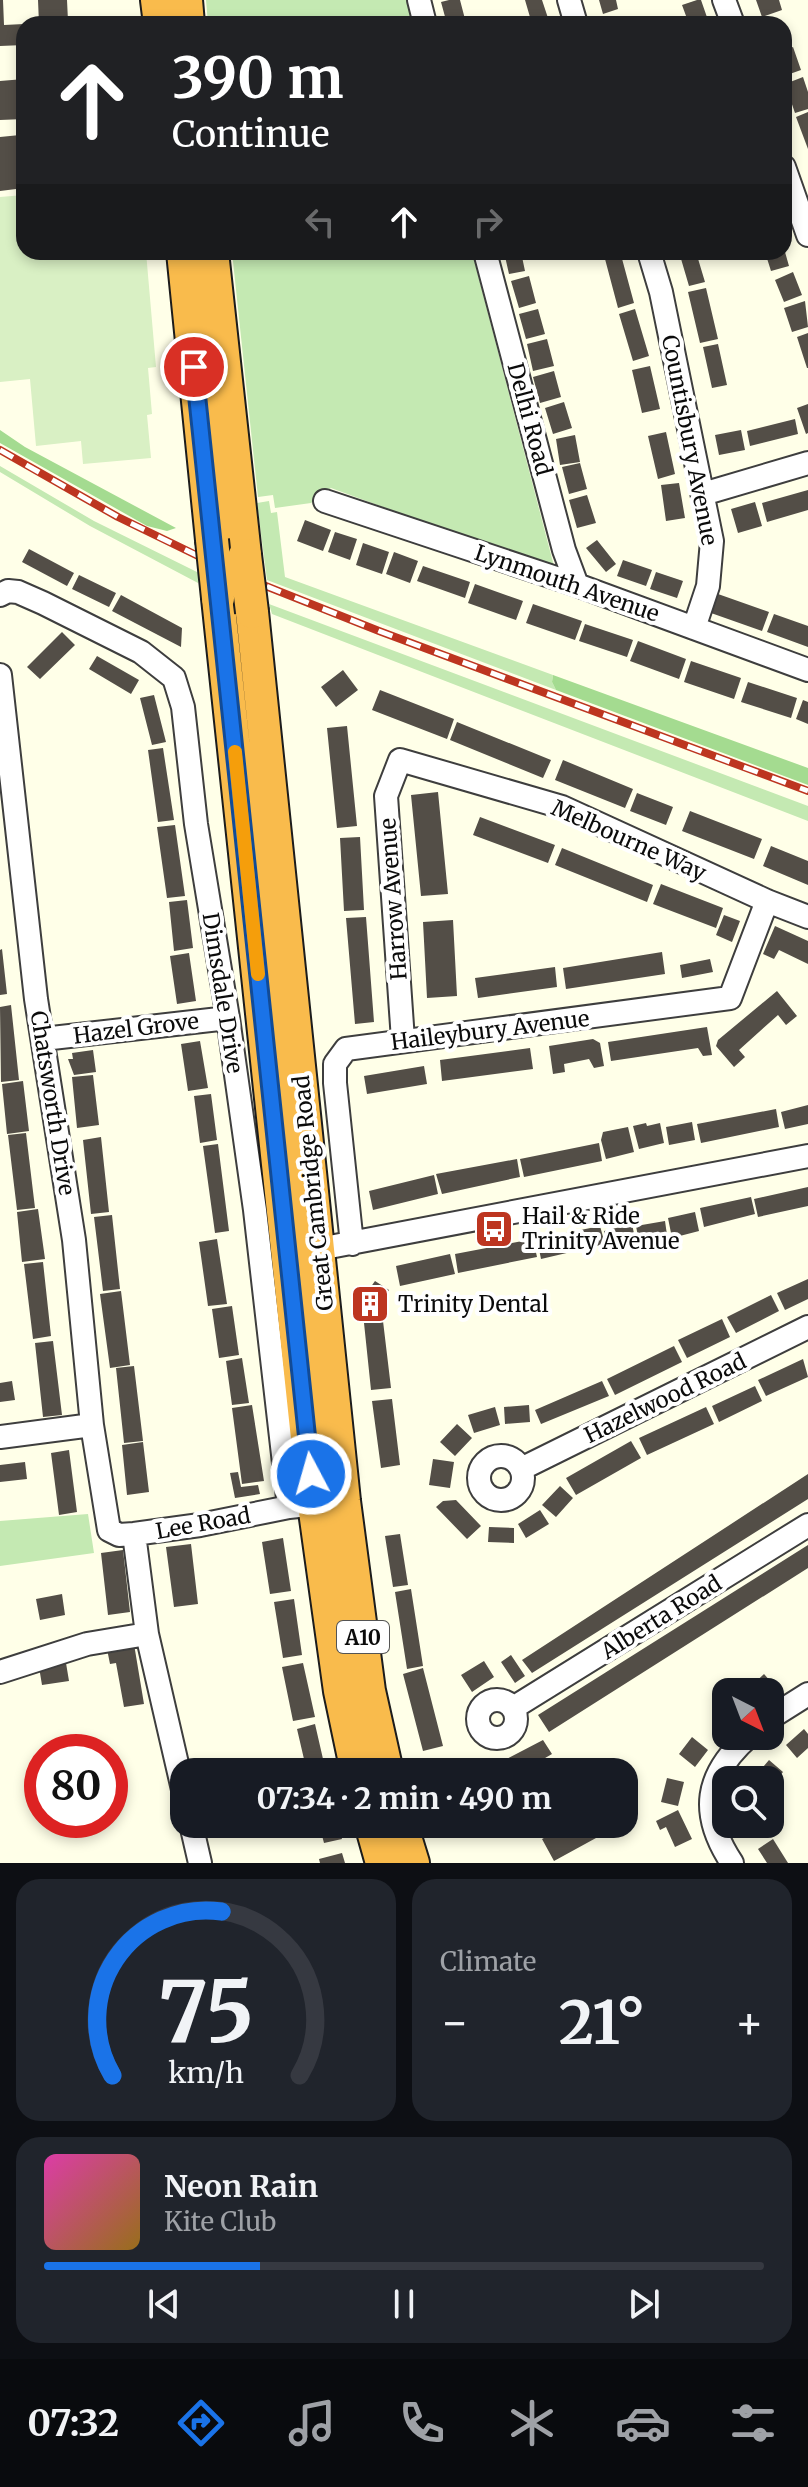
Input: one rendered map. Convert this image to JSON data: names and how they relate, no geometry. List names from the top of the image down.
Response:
{
  "streets": {
    "highway": ["Great Cambridge Road", "A10"],
    "street": [
      "Delhi Road",
      "Countisbury Avenue",
      "Lynmouth Avenue",
      "Melbourne Way",
      "Harrow Avenue",
      "Dimsdale Drive",
      "Hazel Grove",
      "Haileybury Avenue",
      "Chatsworth Drive",
      "Hazelwood Road",
      "Lee Road",
      "Alberta Road"
    ]
  },
  "crossings": [
    ["Delhi Road", "Lynmouth Avenue"],
    ["Countisbury Avenue", "Lynmouth Avenue"],
    ["Melbourne Way", "Harrow Avenue"],
    ["Melbourne Way", "Haileybury Avenue"],
    ["Harrow Avenue", "Haileybury Avenue"],
    ["Dimsdale Drive", "Hazel Grove"],
    ["Dimsdale Drive", "Great Cambridge Road"],
    ["Dimsdale Drive", "Lee Road"],
    ["Hazel Grove", "Chatsworth Drive"],
    ["Chatsworth Drive", "Lee Road"],
    ["Great Cambridge Road", "Lee Road"],
    ["Great Cambridge Road", "A10"]
  ],
  "places": {
    "bus stop": ["Hail & Ride Trinity Avenue"],
    "building": ["Trinity Dental"]
  },
  "north": "bottom right",
  "page": {
    "turn": ["390 m", "Continue"],
    "limit": "80",
    "trip": "07:34 · 2 min · 490 m",
    "tile": "Climate",
    "heat": ["−", "21°", "+"],
    "song": ["Neon Rain", "Kite Club"],
    "tabs": "07:32",
    "gauge": ["75", "km/h"]
  }
}
